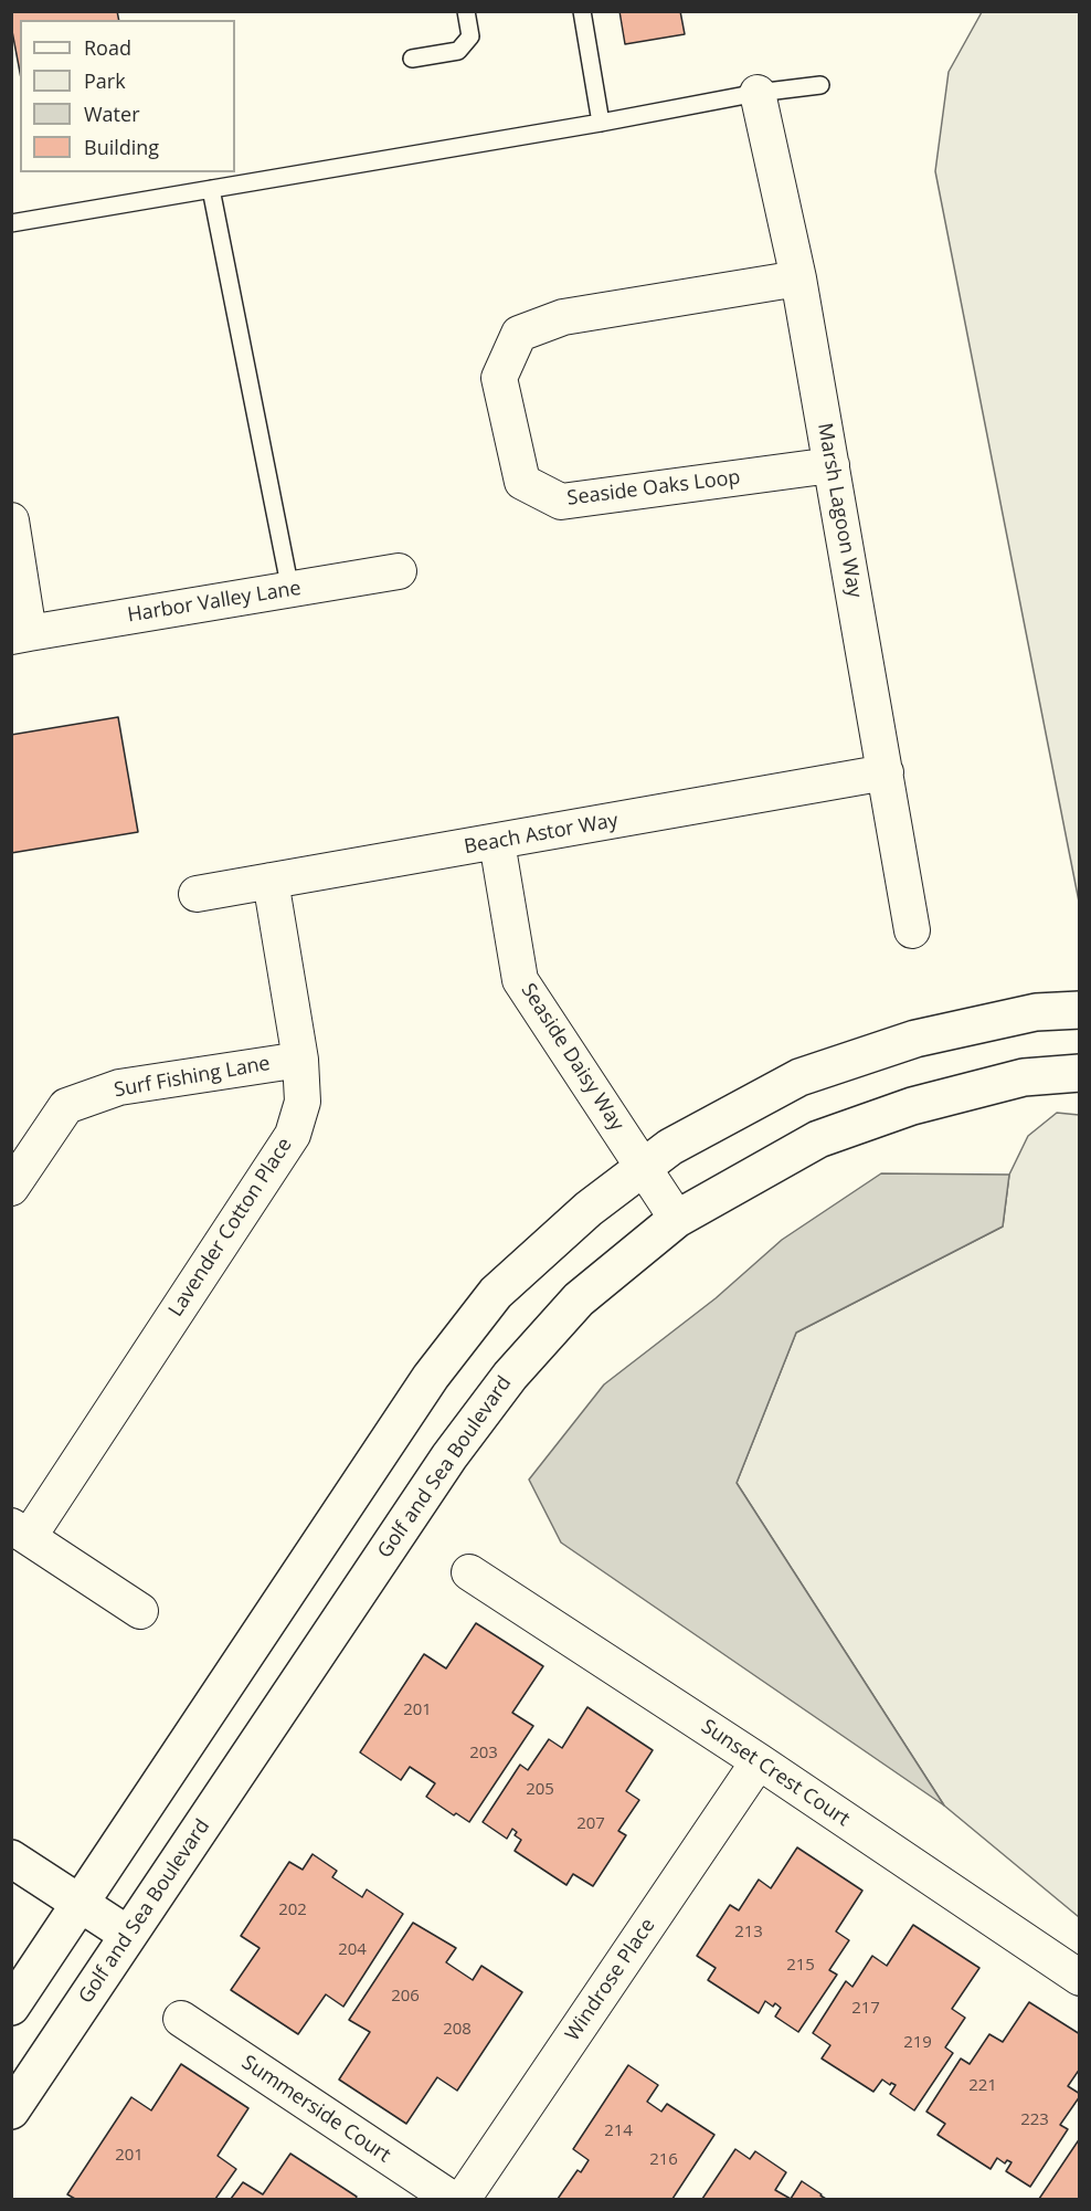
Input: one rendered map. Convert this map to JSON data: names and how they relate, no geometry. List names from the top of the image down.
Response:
{
  "streets": {
    "street": [
      "Seaside Oaks Loop",
      "Marsh Lagoon Way",
      "Harbor Valley Lane",
      "Beach Astor Way",
      "Seaside Daisy Way",
      "Surf Fishing Lane",
      "Lavender Cotton Place",
      "Golf and Sea Boulevard",
      "Sunset Crest Court",
      "Windrose Place",
      "Summerside Court"
    ]
  },
  "crossings": [
    ["Seaside Oaks Loop", "Marsh Lagoon Way"],
    ["Marsh Lagoon Way", "Beach Astor Way"],
    ["Beach Astor Way", "Seaside Daisy Way"],
    ["Beach Astor Way", "Lavender Cotton Place"],
    ["Seaside Daisy Way", "Golf and Sea Boulevard"],
    ["Surf Fishing Lane", "Lavender Cotton Place"],
    ["Sunset Crest Court", "Windrose Place"]
  ],
  "house_numbers": [
    "201",
    "203",
    "205",
    "207",
    "202",
    "213",
    "204",
    "215",
    "206",
    "217",
    "208",
    "219",
    "221",
    "223",
    "214",
    "201",
    "216"
  ],
  "legend": [
    "Road",
    "Park",
    "Water",
    "Building"
  ]
}
